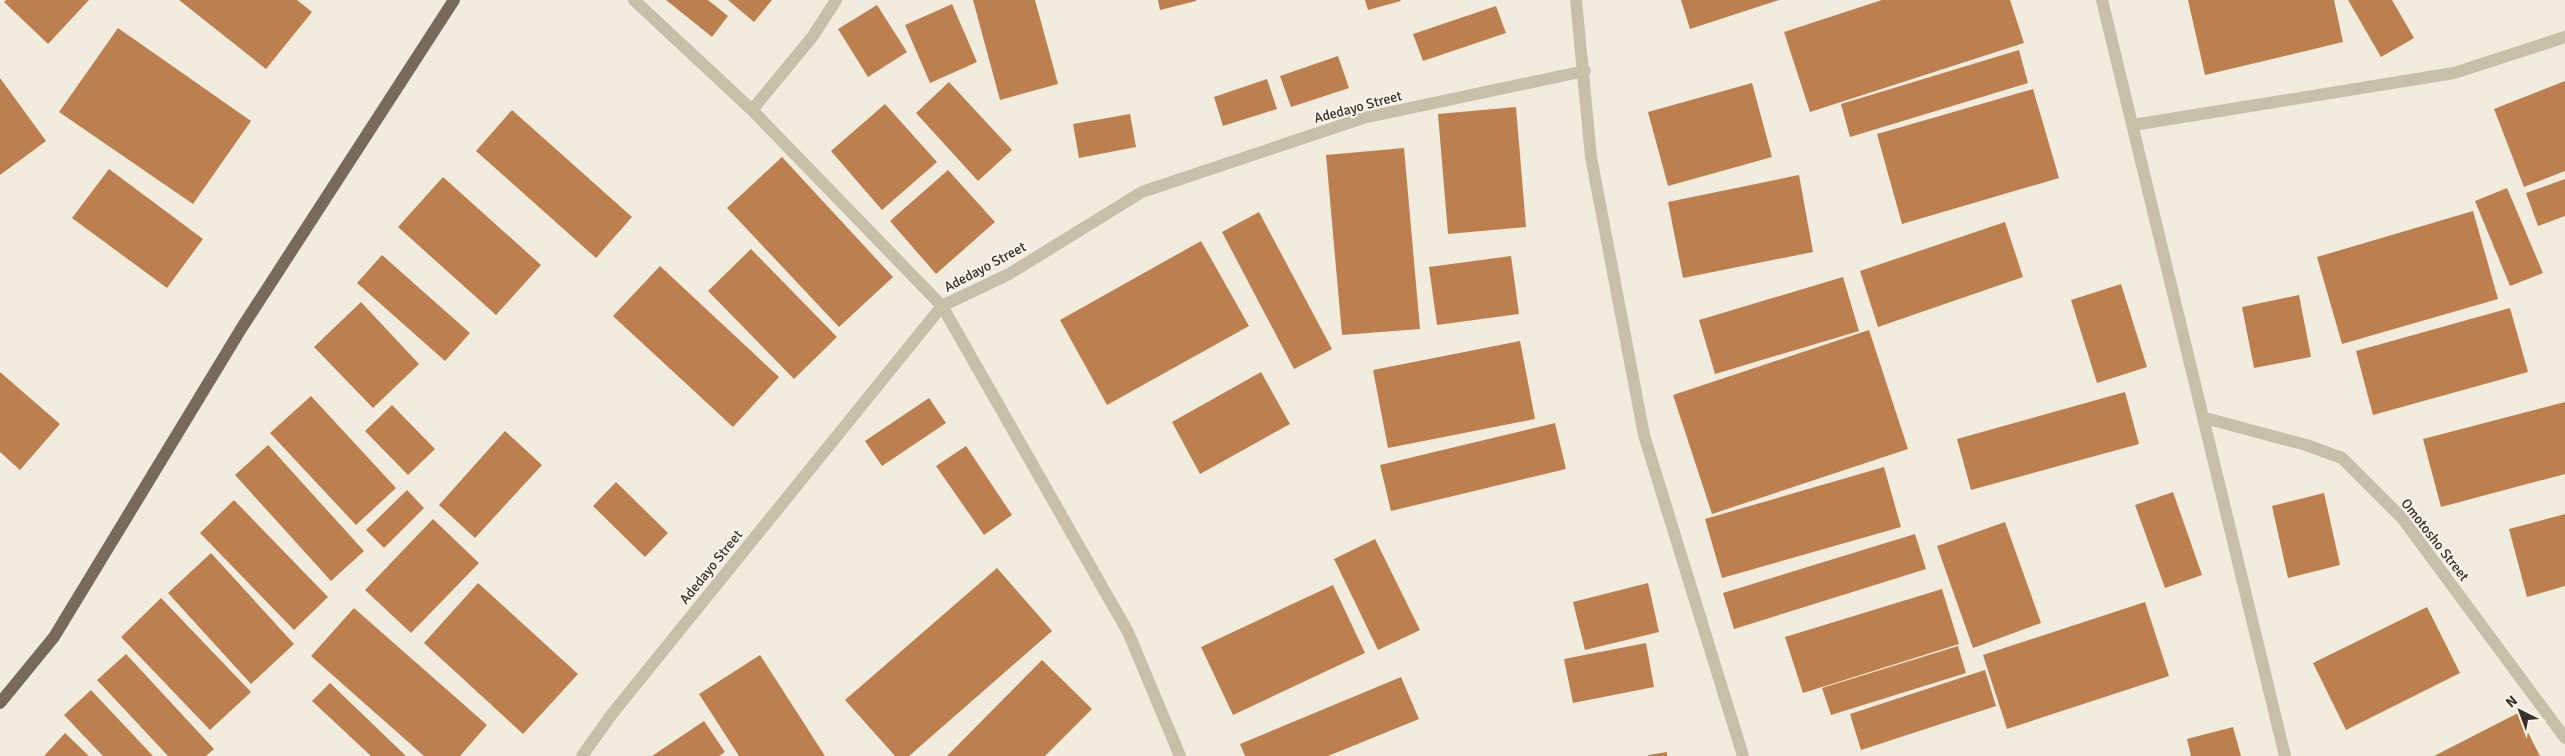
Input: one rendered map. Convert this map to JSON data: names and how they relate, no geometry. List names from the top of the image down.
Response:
{
  "streets": {
    "street": ["Adedayo Street", "Omotosho Street"]
  },
  "north": "top left"
}
